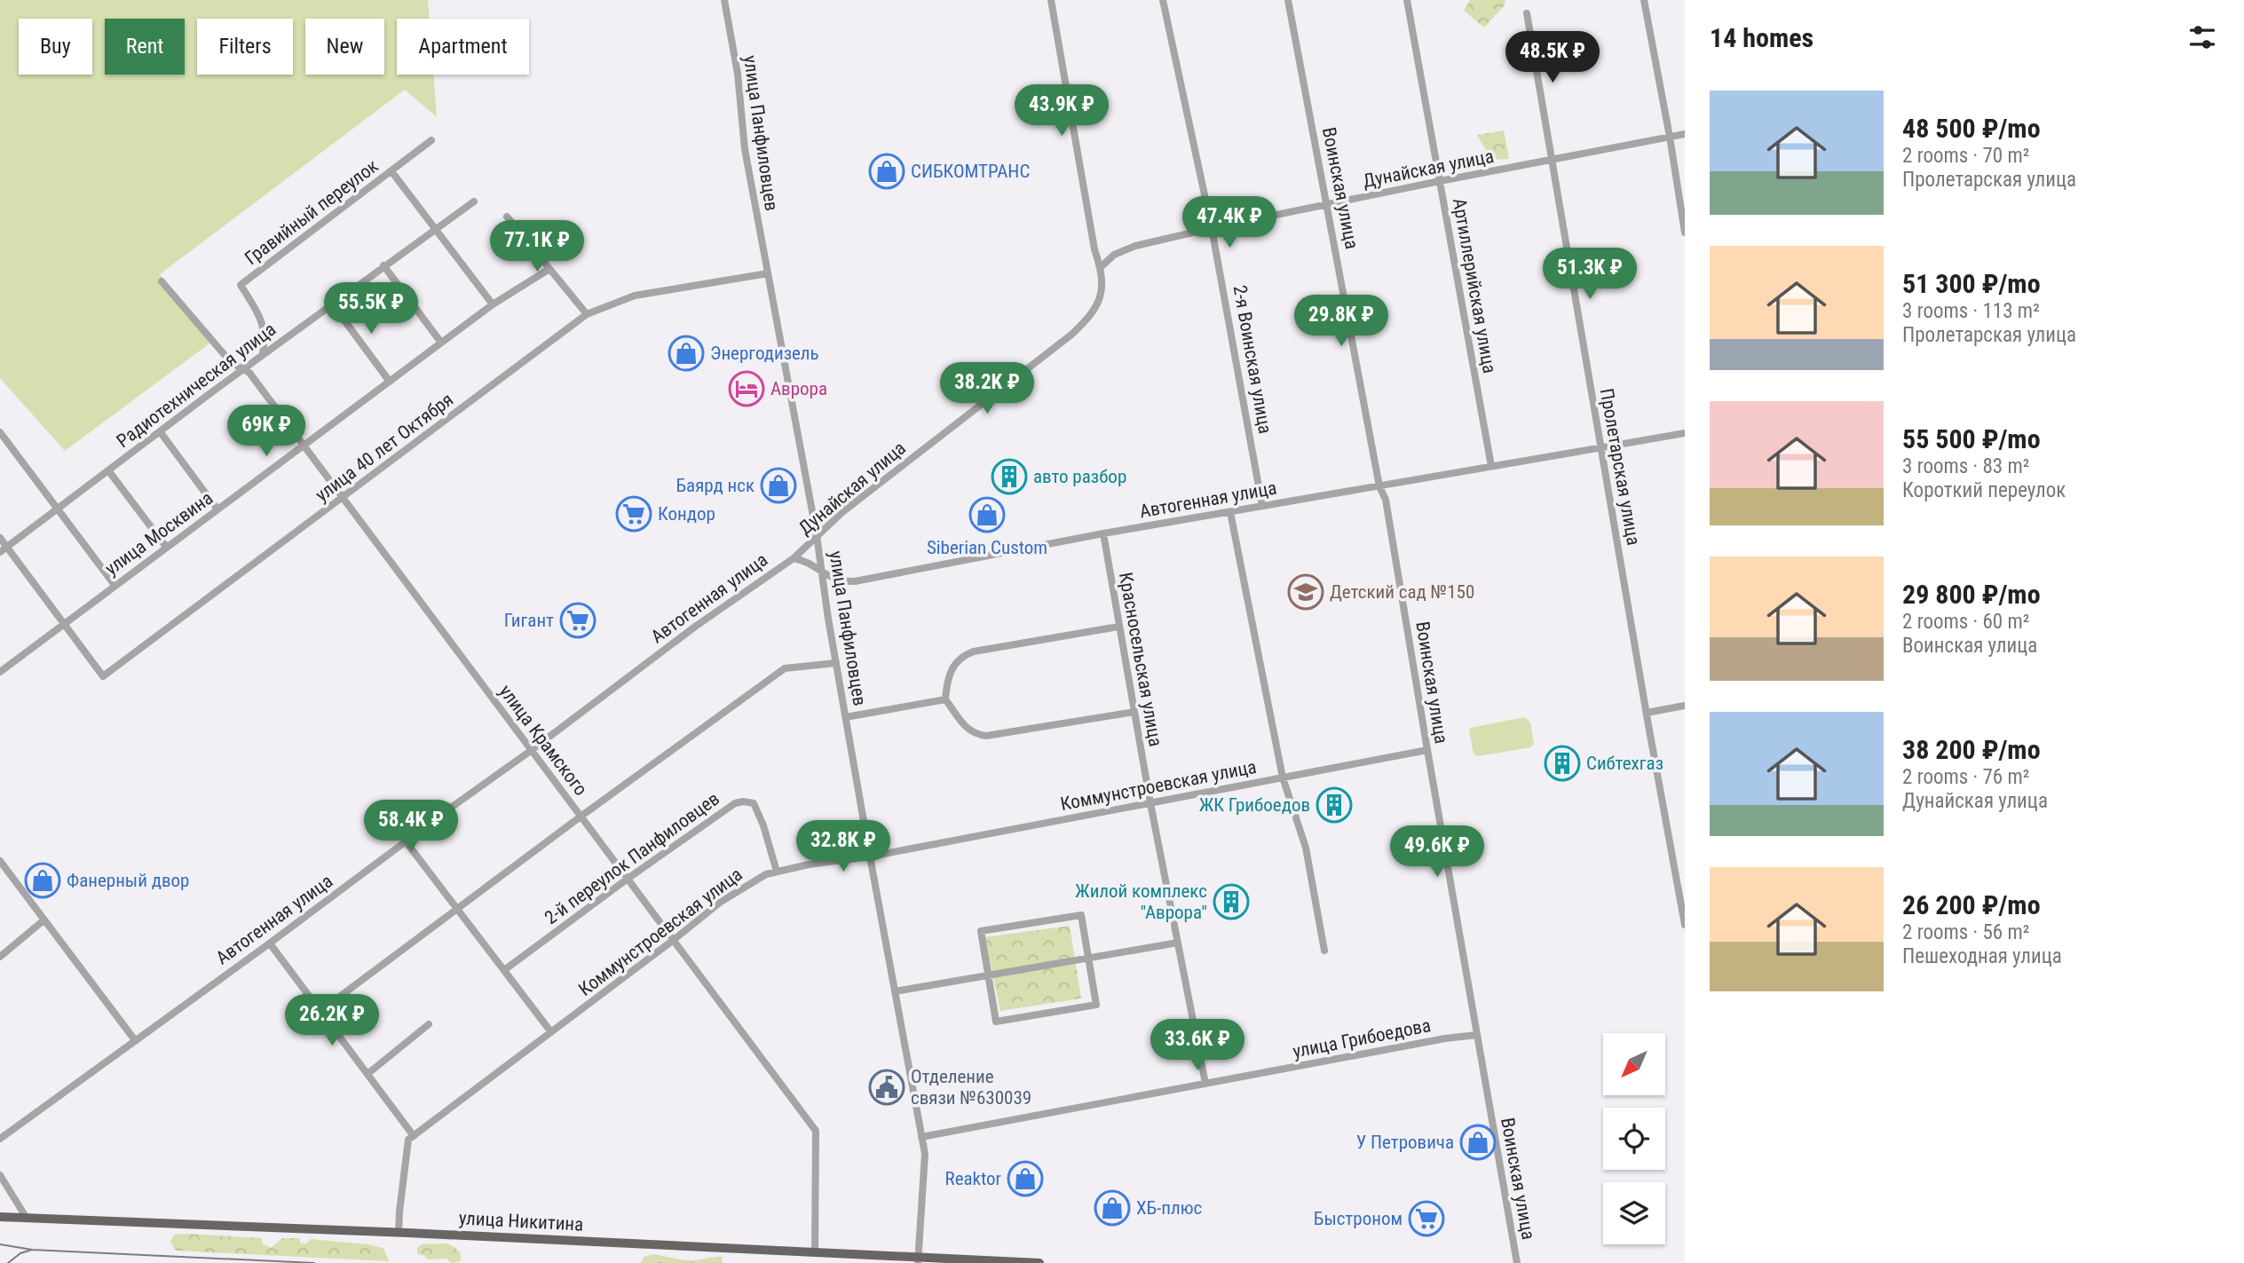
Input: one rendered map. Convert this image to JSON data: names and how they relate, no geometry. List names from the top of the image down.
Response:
{
  "streets": {
    "main road": ["улица Никитина"],
    "street": [
      "улица Панфиловцев",
      "Дунайская улица",
      "Воинская улица",
      "Гравийный переулок",
      "Артиллерийская улица",
      "2-я Воинская улица",
      "Радиотехническая улица",
      "улица 40 лет Октября",
      "Пролетарская улица",
      "Автогенная улица",
      "улица Москвина",
      "Красносельская улица",
      "улица Крамского",
      "Коммунстроевская улица",
      "2-й переулок Панфиловцев",
      "улица Грибоедова"
    ]
  },
  "crossings": [
    ["улица Панфиловцев", "Дунайская улица"],
    ["улица Панфиловцев", "улица 40 лет Октября"],
    ["улица Панфиловцев", "Автогенная улица"],
    ["улица Панфиловцев", "Коммунстроевская улица"],
    ["улица Панфиловцев", "улица Грибоедова"],
    ["улица Панфиловцев", "улица Никитина"],
    ["Дунайская улица", "Воинская улица"],
    ["Дунайская улица", "Артиллерийская улица"],
    ["Дунайская улица", "2-я Воинская улица"],
    ["Дунайская улица", "Пролетарская улица"],
    ["Дунайская улица", "Автогенная улица"],
    ["Воинская улица", "Автогенная улица"],
    ["Воинская улица", "Коммунстроевская улица"],
    ["Воинская улица", "улица Грибоедова"],
    ["Гравийный переулок", "Радиотехническая улица"],
    ["Артиллерийская улица", "Автогенная улица"],
    ["2-я Воинская улица", "Автогенная улица"],
    ["Радиотехническая улица", "улица Крамского"],
    ["улица 40 лет Октября", "улица Москвина"],
    ["улица 40 лет Октября", "улица Крамского"],
    ["Пролетарская улица", "Автогенная улица"],
    ["Автогенная улица", "Красносельская улица"],
    ["Автогенная улица", "улица Крамского"],
    ["улица Москвина", "улица Крамского"],
    ["Красносельская улица", "Коммунстроевская улица"],
    ["Красносельская улица", "улица Грибоедова"],
    ["улица Крамского", "Коммунстроевская улица"],
    ["улица Крамского", "2-й переулок Панфиловцев"],
    ["улица Крамского", "улица Никитина"],
    ["Коммунстроевская улица", "2-й переулок Панфиловцев"]
  ],
  "places": {
    "shop": [
      "СИБКОМТРАНС",
      "Энергодизель",
      "Баярд нск",
      "Siberian Custom",
      "Фанерный двор",
      "У Петровича",
      "Reaktor",
      "ХБ-плюс"
    ],
    "hotel": ["Аврора"],
    "building": [
      "авто разбор",
      "Сибтехгаз",
      "ЖК Грибоедов",
      "Жилой комплекс \"Аврора\""
    ],
    "supermarket": ["Кондор", "Гигант", "Быстроном"],
    "school or university": ["Детский сад №150"],
    "public building": ["Отделение связи №630039"]
  },
  "north": "bottom left",
  "page": {
    "heading": "14 homes",
    "chip": [
      "Buy",
      "Rent",
      "Filters",
      "New",
      "Apartment"
    ],
    "price": [
      "48.5K ₽",
      "43.9K ₽",
      "47.4K ₽",
      "77.1K ₽",
      "51.3K ₽",
      "55.5K ₽",
      "29.8K ₽",
      "38.2K ₽",
      "69K ₽",
      "58.4K ₽",
      "32.8K ₽",
      "49.6K ₽",
      "26.2K ₽",
      "33.6K ₽"
    ],
    "list": [
      {
        "name": "48 500 ₽/mo",
        "note": "2 rooms · 70 m² · Пролетарская улица"
      },
      {
        "name": "51 300 ₽/mo",
        "note": "3 rooms · 113 m² · Пролетарская улица"
      },
      {
        "name": "55 500 ₽/mo",
        "note": "3 rooms · 83 m² · Короткий переулок"
      },
      {
        "name": "29 800 ₽/mo",
        "note": "2 rooms · 60 m² · Воинская улица"
      },
      {
        "name": "38 200 ₽/mo",
        "note": "2 rooms · 76 m² · Дунайская улица"
      },
      {
        "name": "26 200 ₽/mo",
        "note": "2 rooms · 56 m² · Пешеходная улица"
      }
    ]
  }
}
